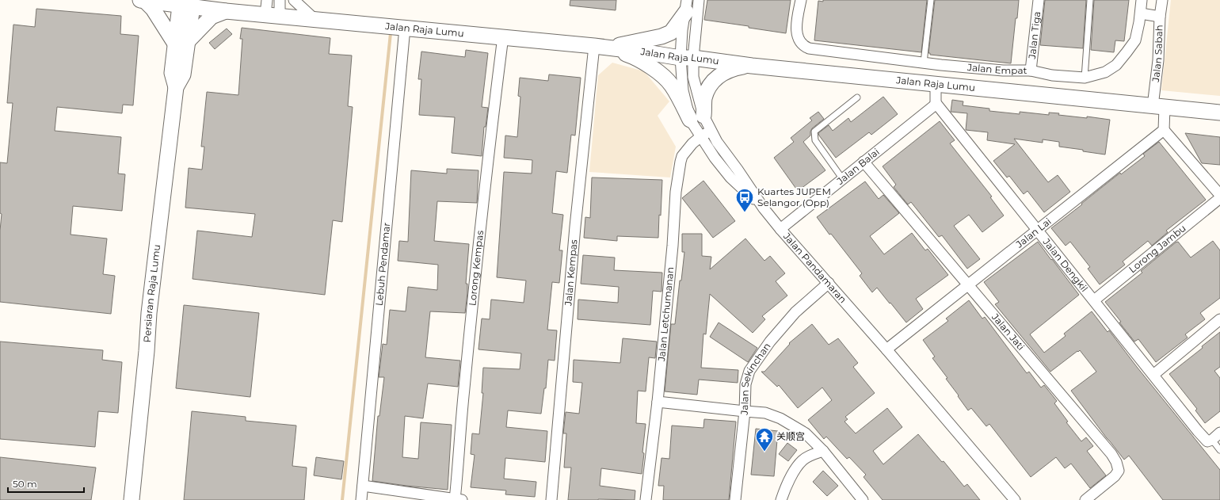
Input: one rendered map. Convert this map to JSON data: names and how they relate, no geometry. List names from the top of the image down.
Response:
{
  "streets": {
    "street": [
      "Jalan Raja Lumu",
      "Jalan Tiga",
      "Jalan Sabah",
      "Jalan Empat",
      "Jalan Balai",
      "Jalan Lai",
      "Lorong Jambu",
      "Lebuh Pendamar",
      "Jalan Dengkil",
      "Lorong Kempas",
      "Jalan Pandamaran",
      "Jalan Kempas",
      "Persiaran Raja Lumu",
      "Jalan Letchumanan",
      "Jalan Jati",
      "Jalan Sekinchan"
    ]
  },
  "crossings": [
    ["Jalan Raja Lumu", "Jalan Sabah"],
    ["Jalan Raja Lumu", "Lebuh Pendamar"],
    ["Jalan Raja Lumu", "Lorong Kempas"],
    ["Jalan Raja Lumu", "Jalan Pandamaran"],
    ["Jalan Raja Lumu", "Jalan Kempas"],
    ["Jalan Raja Lumu", "Persiaran Raja Lumu"],
    ["Jalan Tiga", "Jalan Empat"],
    ["Jalan Balai", "Jalan Dengkil"],
    ["Jalan Balai", "Jalan Pandamaran"],
    ["Jalan Balai", "Jalan Jati"],
    ["Jalan Lai", "Jalan Dengkil"],
    ["Jalan Lai", "Jalan Pandamaran"],
    ["Jalan Lai", "Jalan Jati"],
    ["Lorong Jambu", "Jalan Dengkil"],
    ["Jalan Pandamaran", "Jalan Letchumanan"],
    ["Jalan Pandamaran", "Jalan Sekinchan"]
  ],
  "places": {
    "bus stop": ["Kuartes JUPEM Selangor (Opp)"],
    "temple": ["关顺宫"]
  },
  "scale_bar": "50 m"
}
